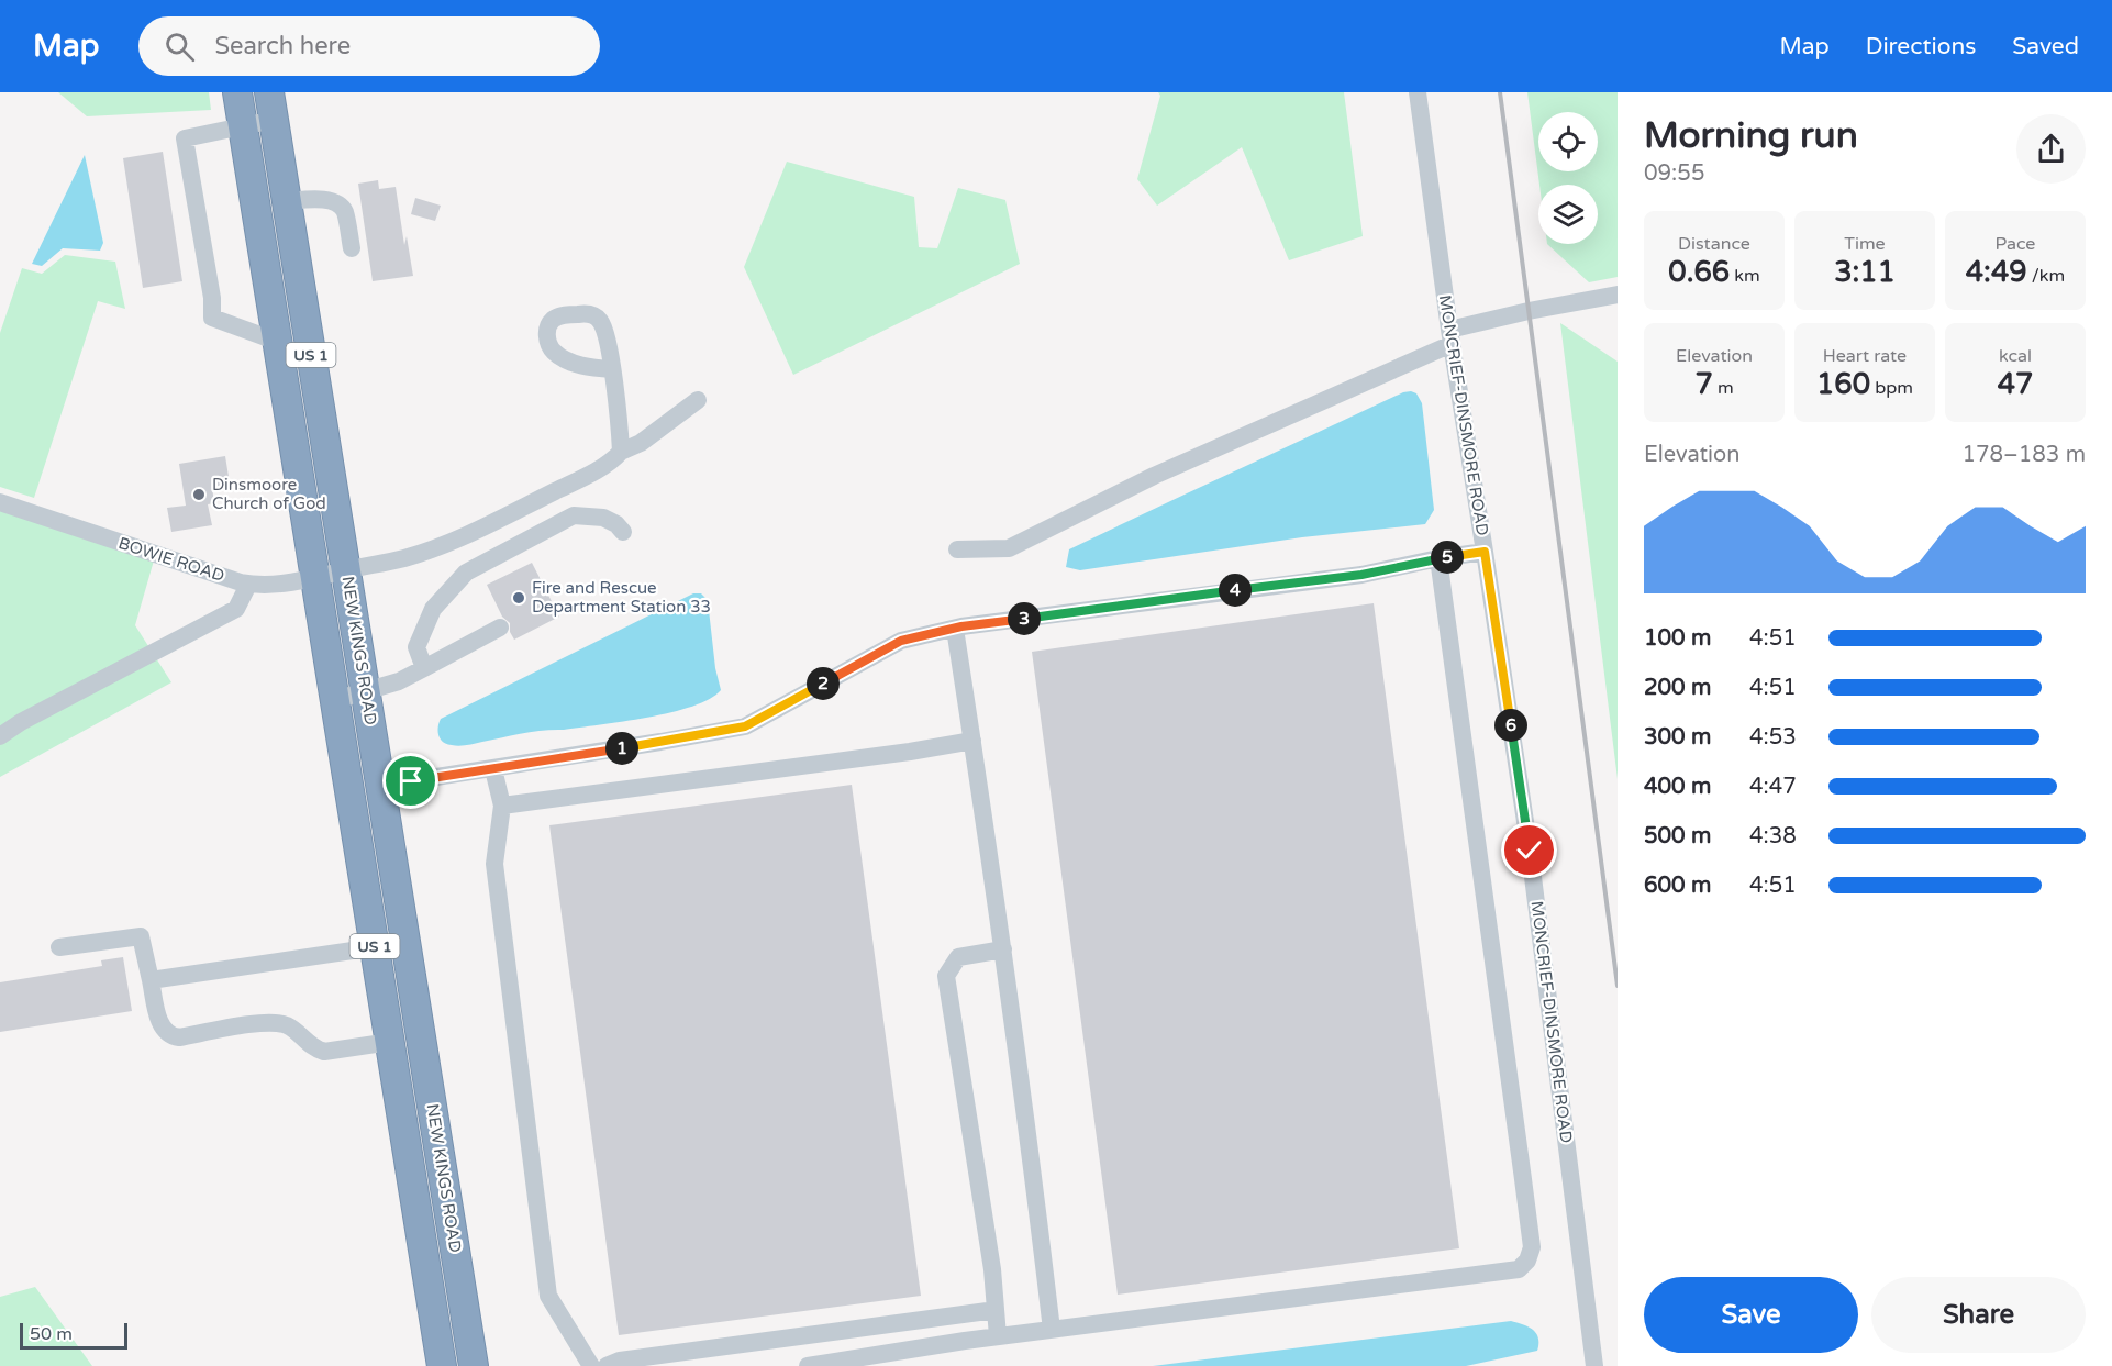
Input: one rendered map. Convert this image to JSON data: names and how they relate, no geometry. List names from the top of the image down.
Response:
{
  "streets": {
    "highway": ["US 1", "NEW KINGS ROAD"],
    "street": ["MONCRIEF-DINSMORE ROAD", "BOWIE ROAD"]
  },
  "crossings": [
    ["BOWIE ROAD", "NEW KINGS ROAD"]
  ],
  "places": ["Dinsmoore Church of God", "Fire and Rescue Department Station 33"],
  "scale_bar": "50 m",
  "page": {
    "header": "Map",
    "search": "Search here",
    "nav": ["Map", "Directions", "Saved"],
    "heading": ["Morning run", "09:55"],
    "stats": [
      ["Distance", "0.66 km"],
      ["Time", "3:11"],
      ["Pace", "4:49 /km"],
      ["Elevation", "7 m"],
      ["Heart rate", "160 bpm"],
      ["kcal", "47"]
    ],
    "chart": ["Elevation", "178–183 m"],
    "pins": [
      "5",
      "4",
      "3",
      "2",
      "6",
      "1"
    ],
    "list": [
      {
        "name": "100 m",
        "note": "4:51"
      },
      {
        "name": "200 m",
        "note": "4:51"
      },
      {
        "name": "300 m",
        "note": "4:53"
      },
      {
        "name": "400 m",
        "note": "4:47"
      },
      {
        "name": "500 m",
        "note": "4:38"
      },
      {
        "name": "600 m",
        "note": "4:51"
      }
    ],
    "buttons": ["Save", "Share"],
    "scale": "50 m"
  }
}
